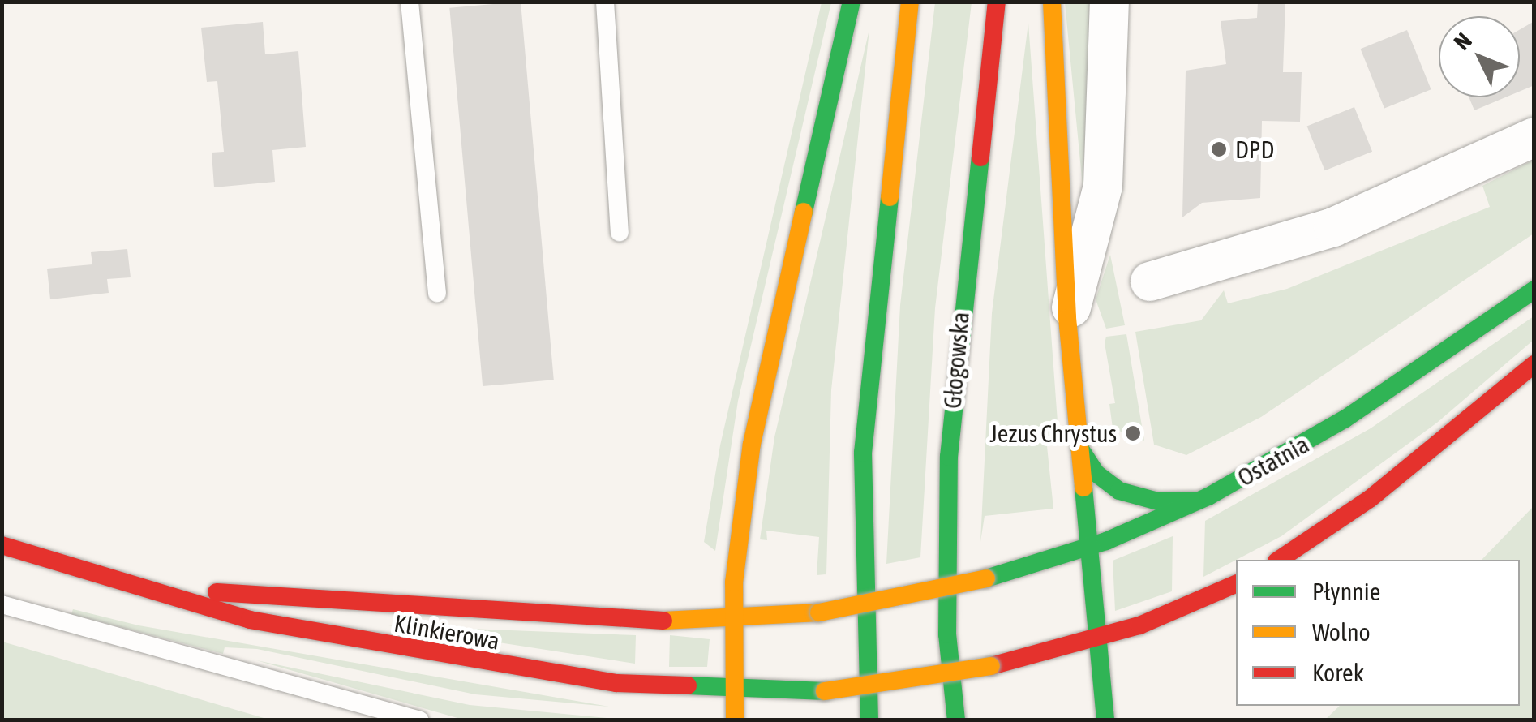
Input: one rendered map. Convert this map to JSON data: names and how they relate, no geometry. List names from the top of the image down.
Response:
{
  "streets": {
    "street": ["Głogowska", "Ostatnia", "Klinkierowa"]
  },
  "crossings": [
    ["Ostatnia", "Klinkierowa"]
  ],
  "places": ["DPD", "Jezus Chrystus"],
  "legend": ["Płynnie", "Wolno", "Korek"],
  "north": "top left"
}
